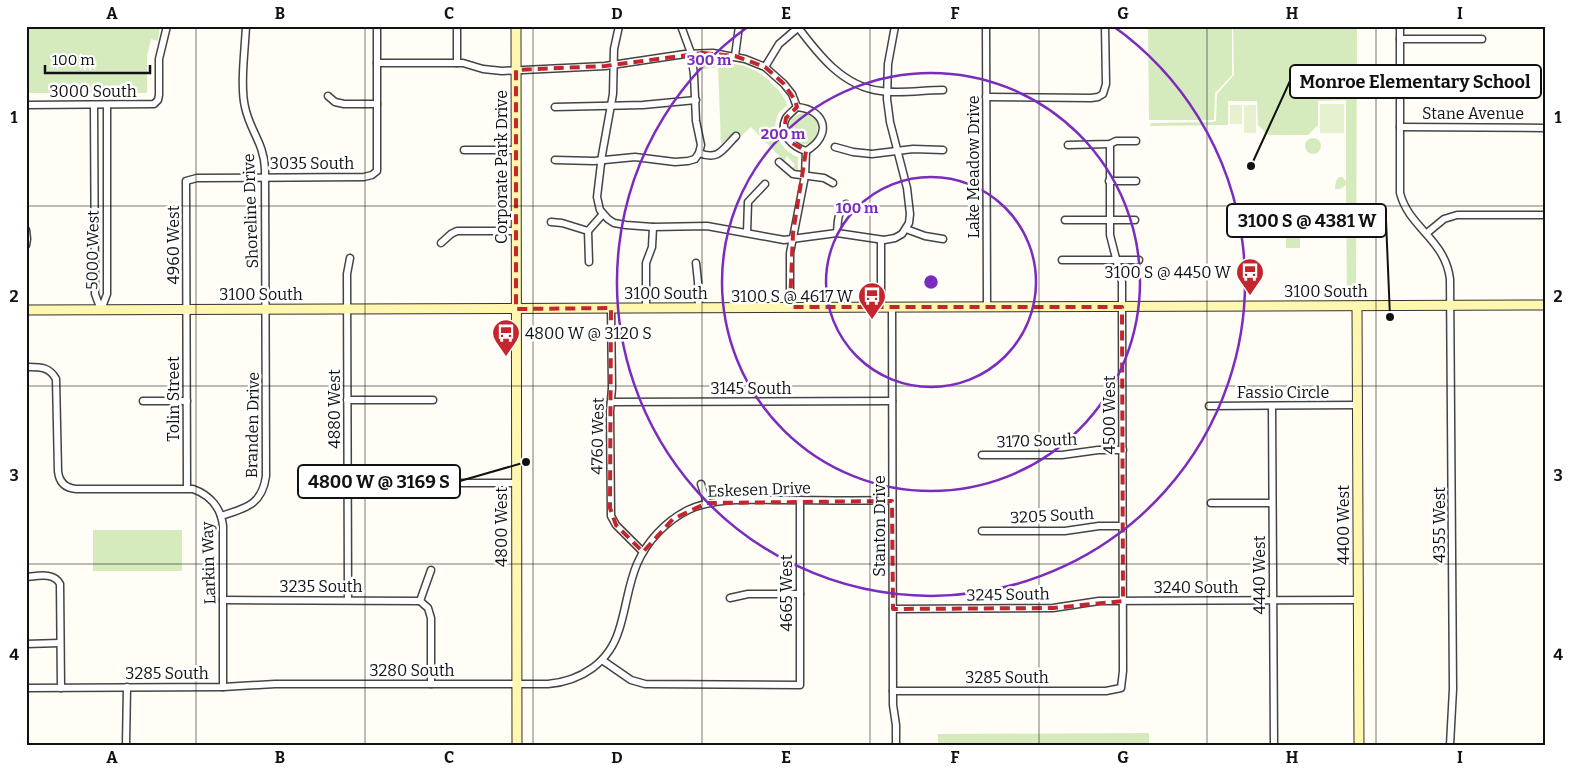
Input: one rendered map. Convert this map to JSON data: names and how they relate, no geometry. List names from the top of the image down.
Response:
{
  "streets": {
    "main road": [
      "Corporate Park Drive",
      "3100 South",
      "4400 West",
      "4800 West"
    ],
    "street": [
      "3000 South",
      "Stane Avenue",
      "3035 South",
      "Lake Meadow Drive",
      "Shoreline Drive",
      "4960 West",
      "5000 West",
      "3145 South",
      "Fassio Circle",
      "Tolin Street",
      "4880 West",
      "4500 West",
      "Branden Drive",
      "4760 West",
      "3170 South",
      "Eskesen Drive",
      "3205 South",
      "4355 West",
      "Stanton Drive",
      "Larkin Way",
      "4440 West",
      "3235 South",
      "3240 South",
      "4665 West",
      "3245 South",
      "3280 South",
      "3285 South"
    ]
  },
  "crossings": [
    ["3000 South", "5000 West"],
    ["Stane Avenue", "4355 West"],
    ["3035 South", "Shoreline Drive"],
    ["3035 South", "4960 West"],
    ["Corporate Park Drive", "3100 South"],
    ["Corporate Park Drive", "4800 West"],
    ["Lake Meadow Drive", "3100 South"],
    ["Shoreline Drive", "3100 South"],
    ["Shoreline Drive", "Branden Drive"],
    ["4960 West", "3100 South"],
    ["4960 West", "Tolin Street"],
    ["5000 West", "3100 South"],
    ["3100 South", "Tolin Street"],
    ["3100 South", "4880 West"],
    ["3100 South", "4500 West"],
    ["3100 South", "Branden Drive"],
    ["3100 South", "4760 West"],
    ["3100 South", "4400 West"],
    ["3100 South", "4355 West"],
    ["3100 South", "Stanton Drive"],
    ["3100 South", "4800 West"],
    ["3145 South", "4760 West"],
    ["3145 South", "Stanton Drive"],
    ["Fassio Circle", "4400 West"],
    ["Fassio Circle", "4440 West"],
    ["Tolin Street", "Larkin Way"],
    ["4880 West", "3235 South"],
    ["4500 West", "3170 South"],
    ["4500 West", "3205 South"],
    ["4500 West", "3240 South"],
    ["4500 West", "3245 South"],
    ["4500 West", "3285 South"],
    ["Branden Drive", "Larkin Way"],
    ["4760 West", "Eskesen Drive"],
    ["Eskesen Drive", "Stanton Drive"],
    ["Eskesen Drive", "4800 West"],
    ["Eskesen Drive", "4665 West"],
    ["Eskesen Drive", "3280 South"],
    ["4400 West", "3240 South"],
    ["Stanton Drive", "3245 South"],
    ["Stanton Drive", "3285 South"],
    ["4800 West", "3280 South"],
    ["Larkin Way", "3235 South"],
    ["Larkin Way", "3285 South"],
    ["4440 West", "3240 South"],
    ["3240 South", "3245 South"],
    ["3280 South", "3285 South"]
  ],
  "places": {
    "other": ["Monroe Elementary School", "3100 S @ 4381 W", "4800 W @ 3169 S"],
    "bus stop": ["3100 S @ 4450 W", "3100 S @ 4617 W", "4800 W @ 3120 S"]
  },
  "scale_bar": "100 m",
  "grid": {
    "columns": [
      "A",
      "B",
      "C",
      "D",
      "E",
      "F",
      "G",
      "H",
      "I"
    ],
    "rows": [
      "1",
      "2",
      "3",
      "4"
    ]
  },
  "rings": ["300 m", "200 m", "100 m"]
}
